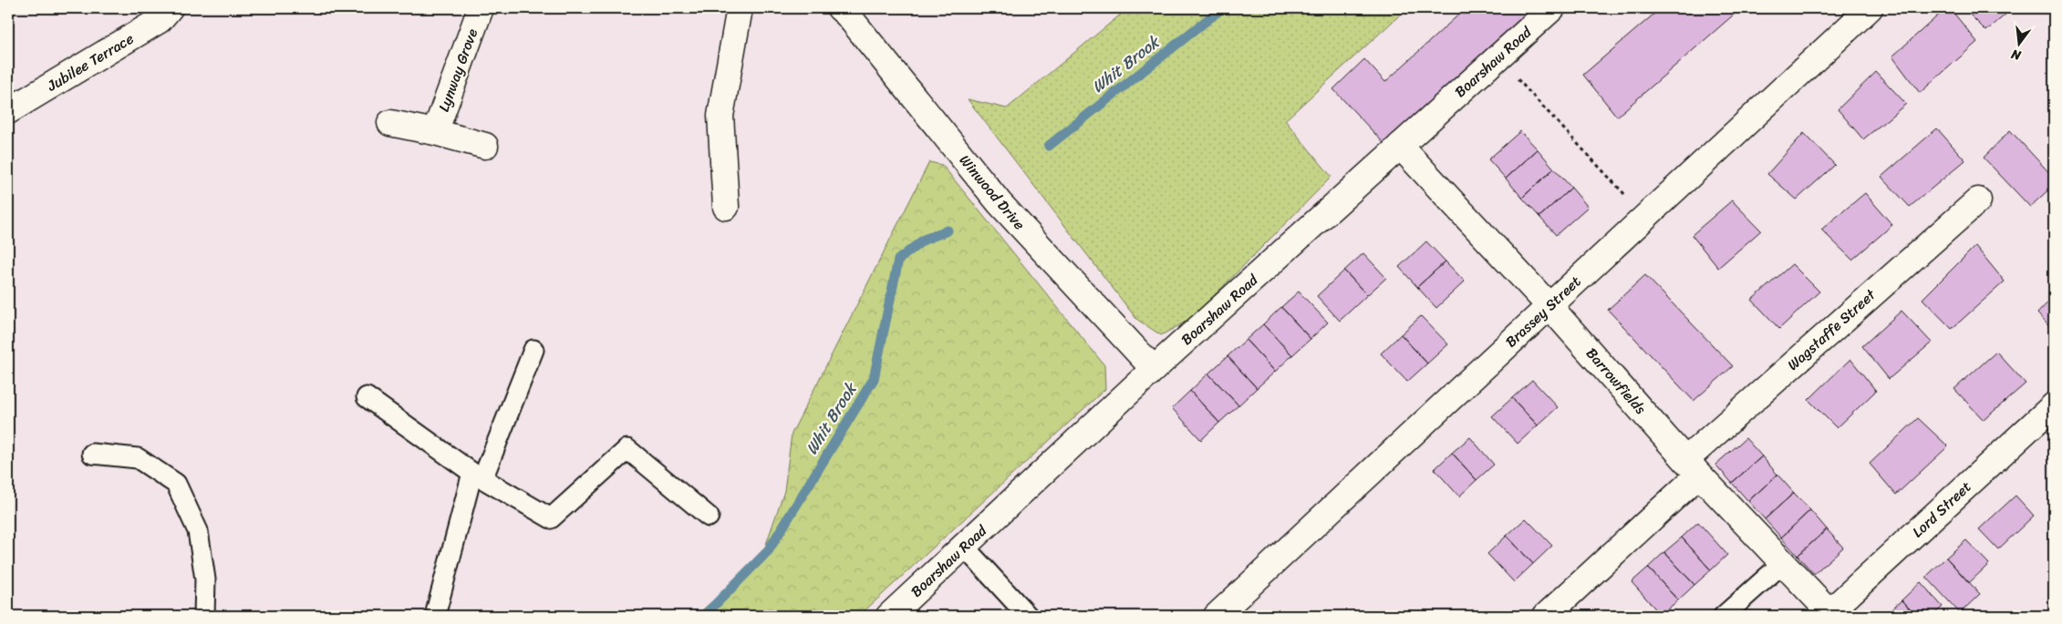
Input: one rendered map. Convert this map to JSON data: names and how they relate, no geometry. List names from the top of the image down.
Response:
{
  "streets": {
    "street": [
      "Jubilee Terrace",
      "Boarshaw Road",
      "Lynway Grove",
      "Winwood Drive",
      "Brassey Street",
      "Wagstaffe Street",
      "Barrowfields",
      "Lord Street"
    ]
  },
  "crossings": [
    ["Boarshaw Road", "Winwood Drive"],
    ["Boarshaw Road", "Barrowfields"],
    ["Brassey Street", "Barrowfields"],
    ["Wagstaffe Street", "Barrowfields"],
    ["Barrowfields", "Lord Street"]
  ],
  "water": ["Whit Brook"],
  "north": "bottom"
}
